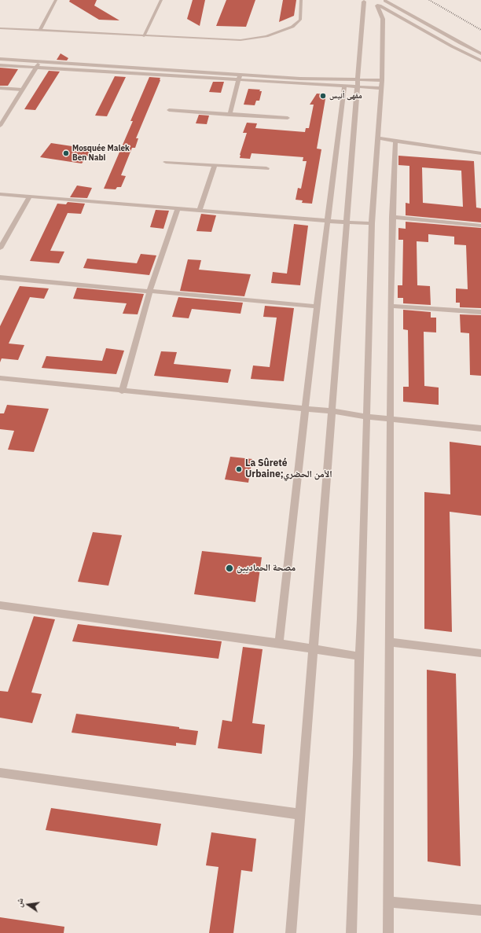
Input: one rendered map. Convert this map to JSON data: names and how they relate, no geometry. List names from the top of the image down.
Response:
{
  "places": [
    "مقهى أنيس",
    "Mosquée Malek Ben Nabi",
    "La Sûreté Urbaine;الأمن الحضري",
    "مصحة الحماديين"
  ],
  "north": "left"
}
